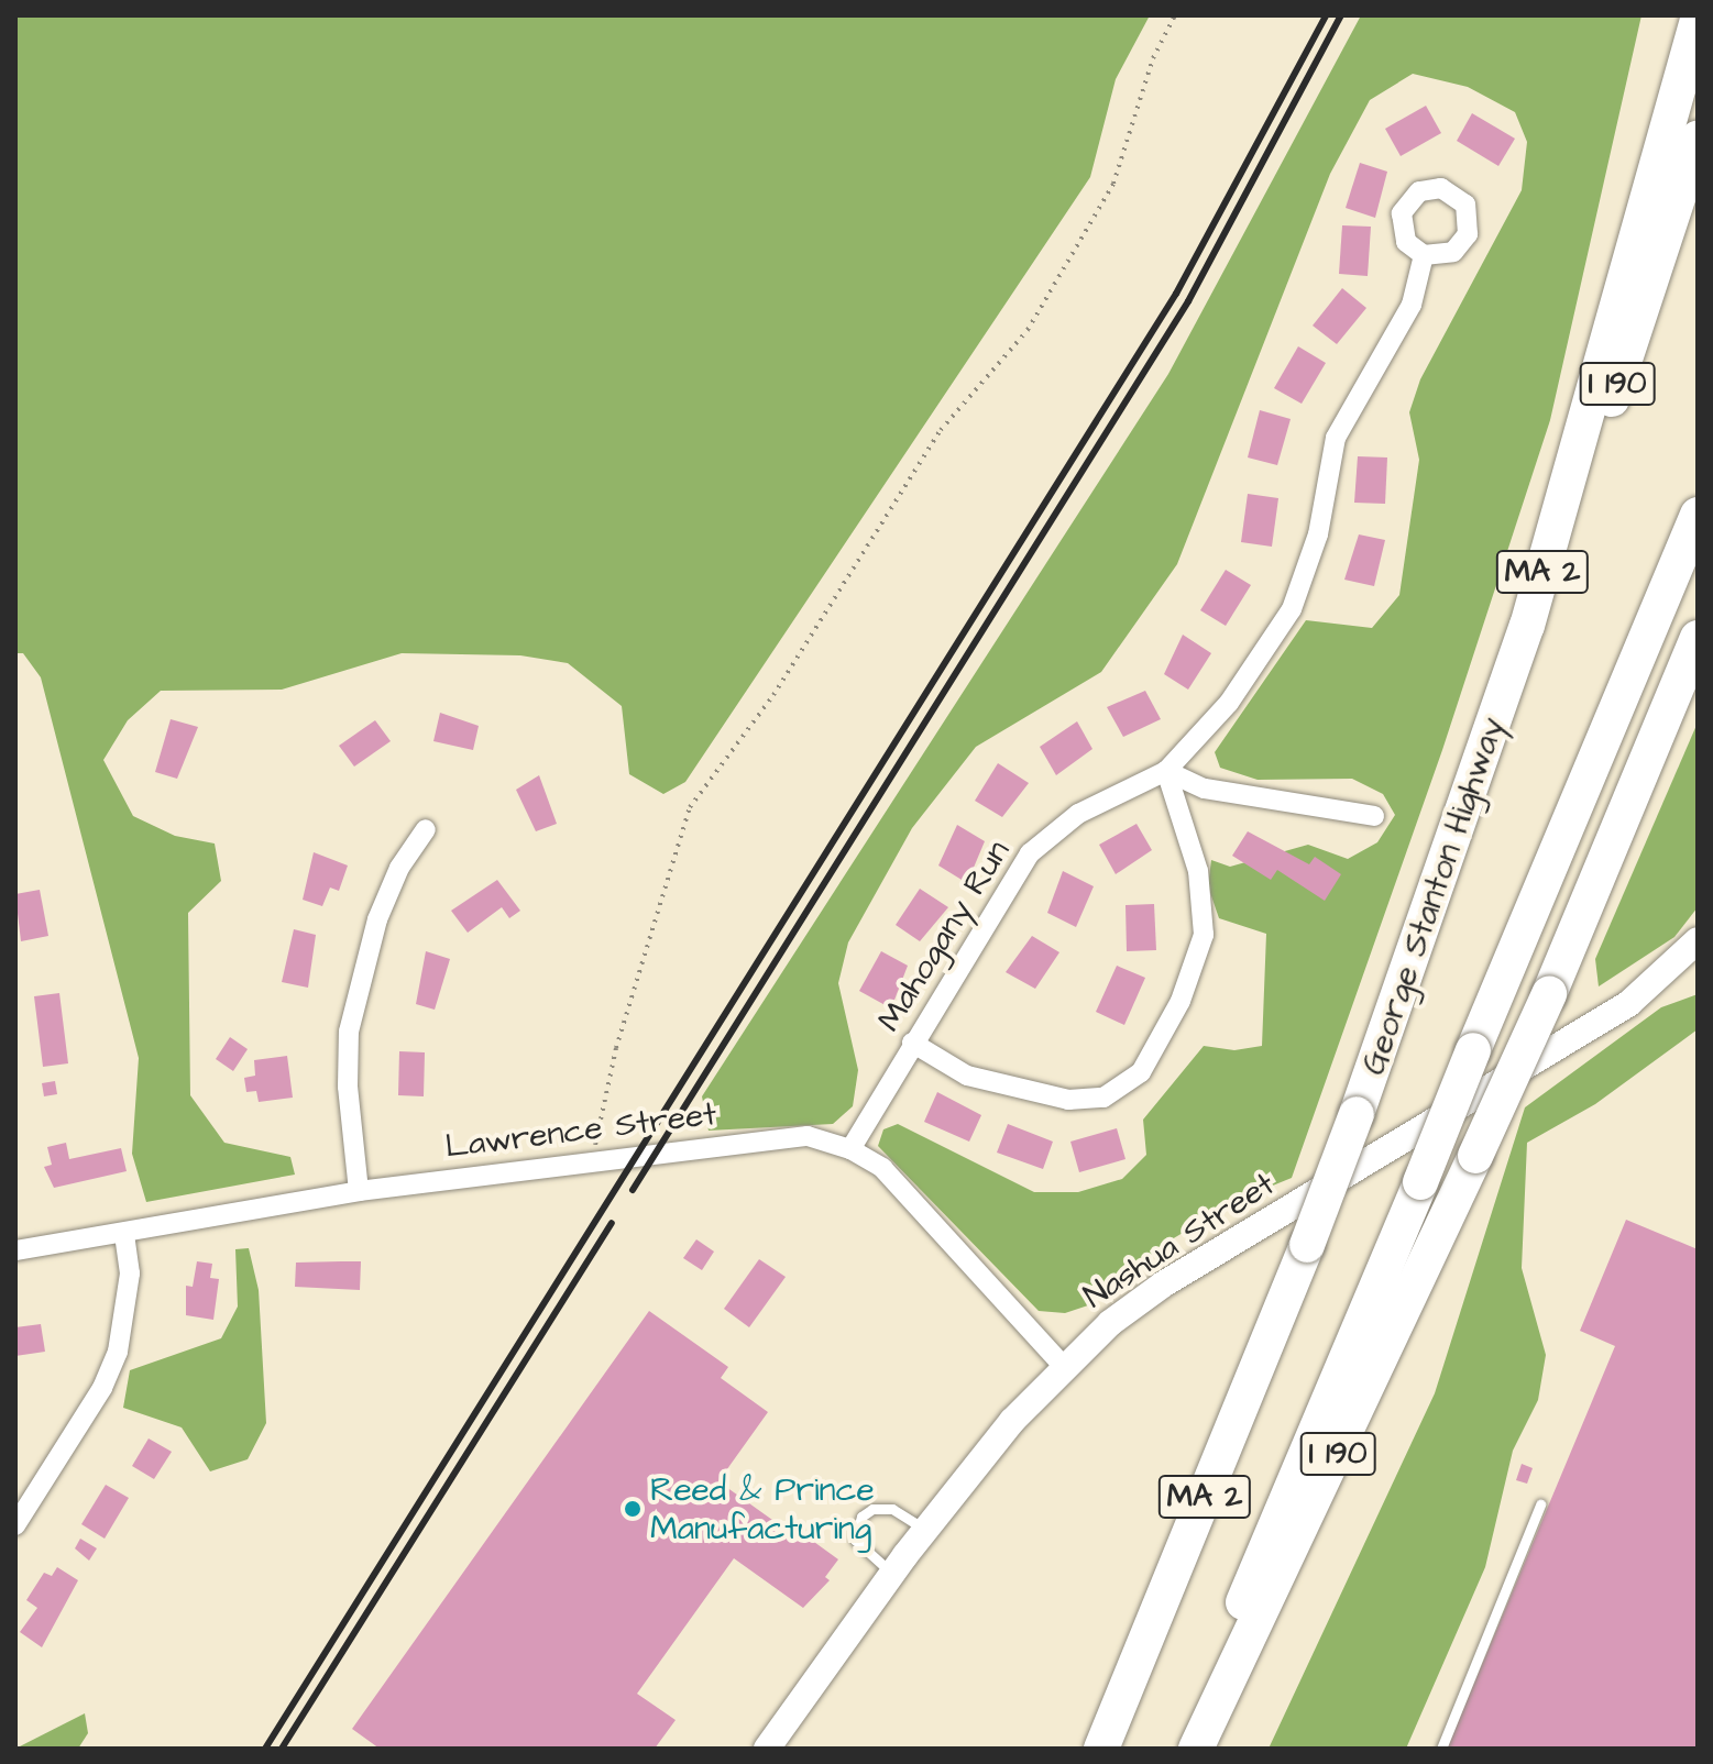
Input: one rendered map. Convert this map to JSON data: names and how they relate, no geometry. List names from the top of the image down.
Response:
{
  "streets": {
    "highway": ["I 190", "MA 2", "George Stanton Highway"],
    "main road": ["Nashua Street"],
    "street": ["Mahogany Run", "Lawrence Street"]
  },
  "crossings": [
    ["I 190", "George Stanton Highway"],
    ["Mahogany Run", "Lawrence Street"],
    ["Lawrence Street", "Nashua Street"]
  ],
  "places": ["Reed & Prince Manufacturing"]
}
